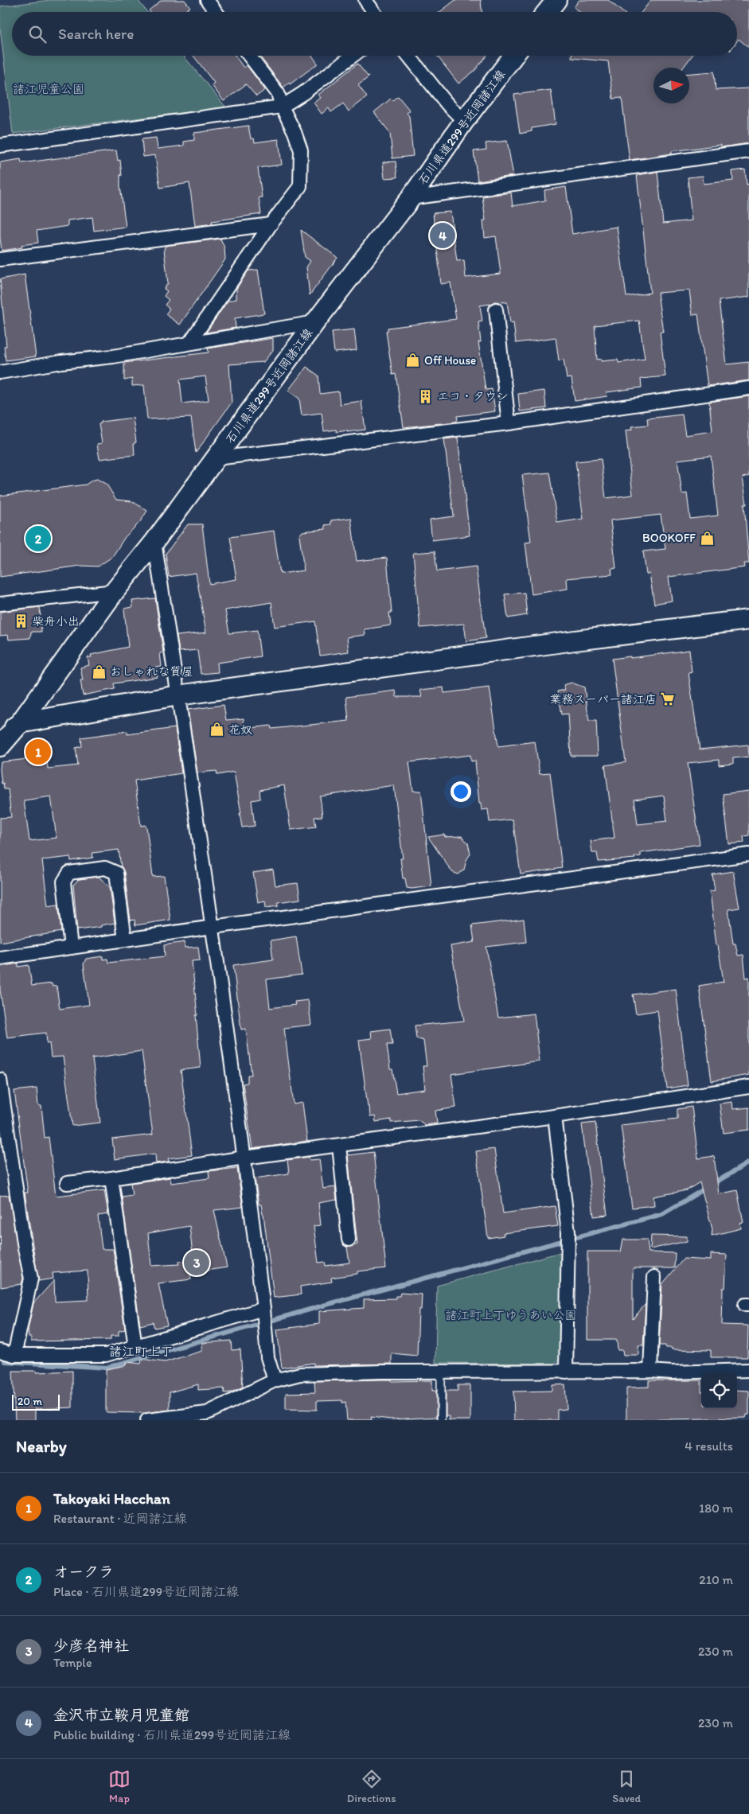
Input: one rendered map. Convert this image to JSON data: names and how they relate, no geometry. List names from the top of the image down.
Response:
{
  "streets": {
    "main road": ["石川県道299号近岡諸江線"]
  },
  "districts": ["諸江町上丁"],
  "parks": ["諸江児童公園", "諸江町上丁ゆうあい公園"],
  "places": {
    "shop": [
      "Off House",
      "BOOKOFF",
      "おしゃれな質屋",
      "花奴"
    ],
    "building": ["エコ・タウン", "柴舟小出"],
    "supermarket": ["業務スーパー諸江店"]
  },
  "scale_bar": "20 m",
  "north": "right",
  "page": {
    "search": "Search here",
    "pins": [
      "4",
      "2",
      "1",
      "3"
    ],
    "scale": "20 m",
    "heading": ["Nearby", "4 results"],
    "list": [
      {
        "mark": "1",
        "name": "Takoyaki Hacchan",
        "note": "Restaurant · 近岡諸江線",
        "value": "180 m"
      },
      {
        "mark": "2",
        "name": "オークラ",
        "note": "Place · 石川県道299号近岡諸江線",
        "value": "210 m"
      },
      {
        "mark": "3",
        "name": "少彦名神社",
        "note": "Temple",
        "value": "230 m"
      },
      {
        "mark": "4",
        "name": "金沢市立鞍月児童館",
        "note": "Public building · 石川県道299号近岡諸江線",
        "value": "230 m"
      }
    ],
    "nav": ["Map", "Directions", "Saved"]
  }
}
